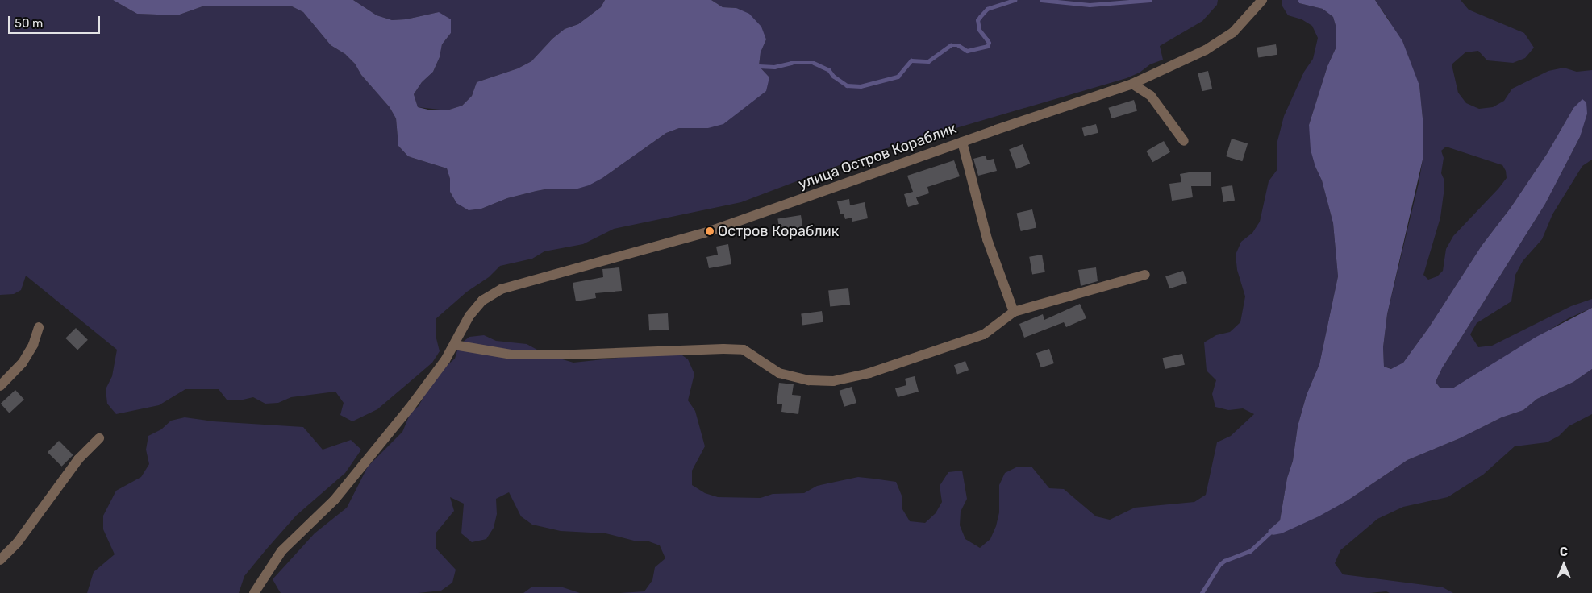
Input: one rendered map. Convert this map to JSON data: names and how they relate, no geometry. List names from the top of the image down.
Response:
{
  "streets": {
    "street": ["улица Остров Кораблик"]
  },
  "places": ["Остров Кораблик"],
  "scale_bar": "50 m",
  "north": "top"
}
